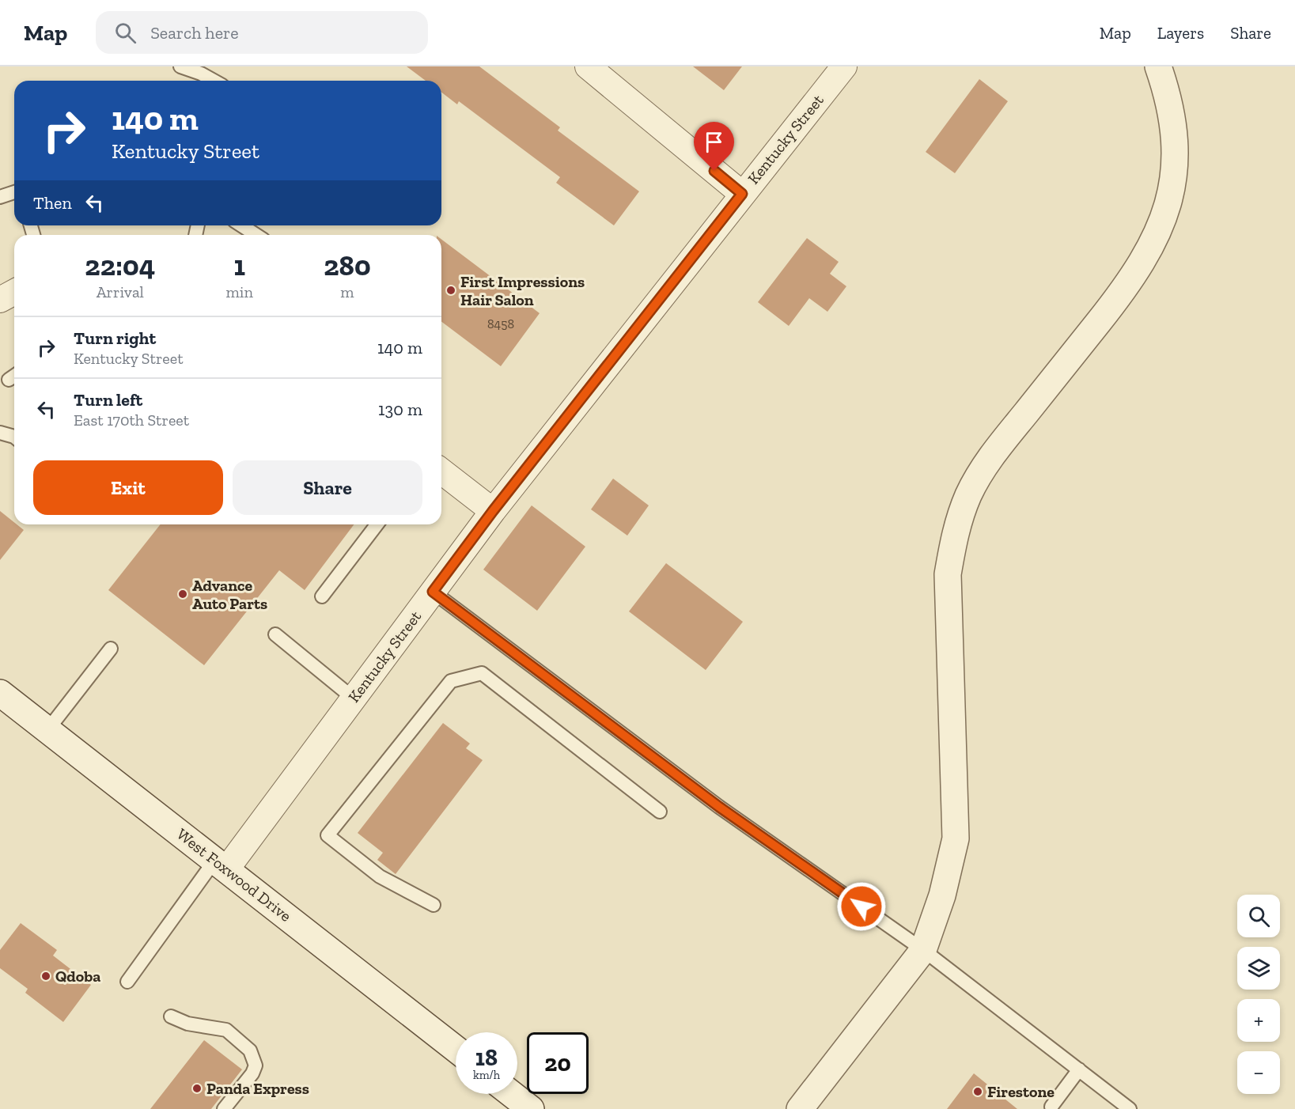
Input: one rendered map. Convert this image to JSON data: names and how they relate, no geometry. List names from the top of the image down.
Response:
{
  "streets": {
    "street": ["Kentucky Street", "West Foxwood Drive"]
  },
  "crossings": [
    ["Kentucky Street", "West Foxwood Drive"]
  ],
  "places": [
    "First Impressions Hair Salon",
    "Advance Auto Parts",
    "Qdoba",
    "Panda Express",
    "Firestone"
  ],
  "house_numbers": ["8458"],
  "page": {
    "header": "Map",
    "search": "Search here",
    "nav": ["Map", "Layers", "Share"],
    "turn": ["140 m", "Kentucky Street"],
    "then": "Then",
    "eta": [
      "22:04",
      "Arrival",
      "1",
      "min",
      "280",
      "m"
    ],
    "list": [
      {
        "name": "Turn right",
        "note": "Kentucky Street",
        "value": "140 m"
      },
      {
        "name": "Turn left",
        "note": "East 170th Street",
        "value": "130 m"
      }
    ],
    "buttons": ["Exit", "Share"],
    "map_buttons": ["+", "−"],
    "speed": "18 km/h",
    "limit": "20"
  }
}
